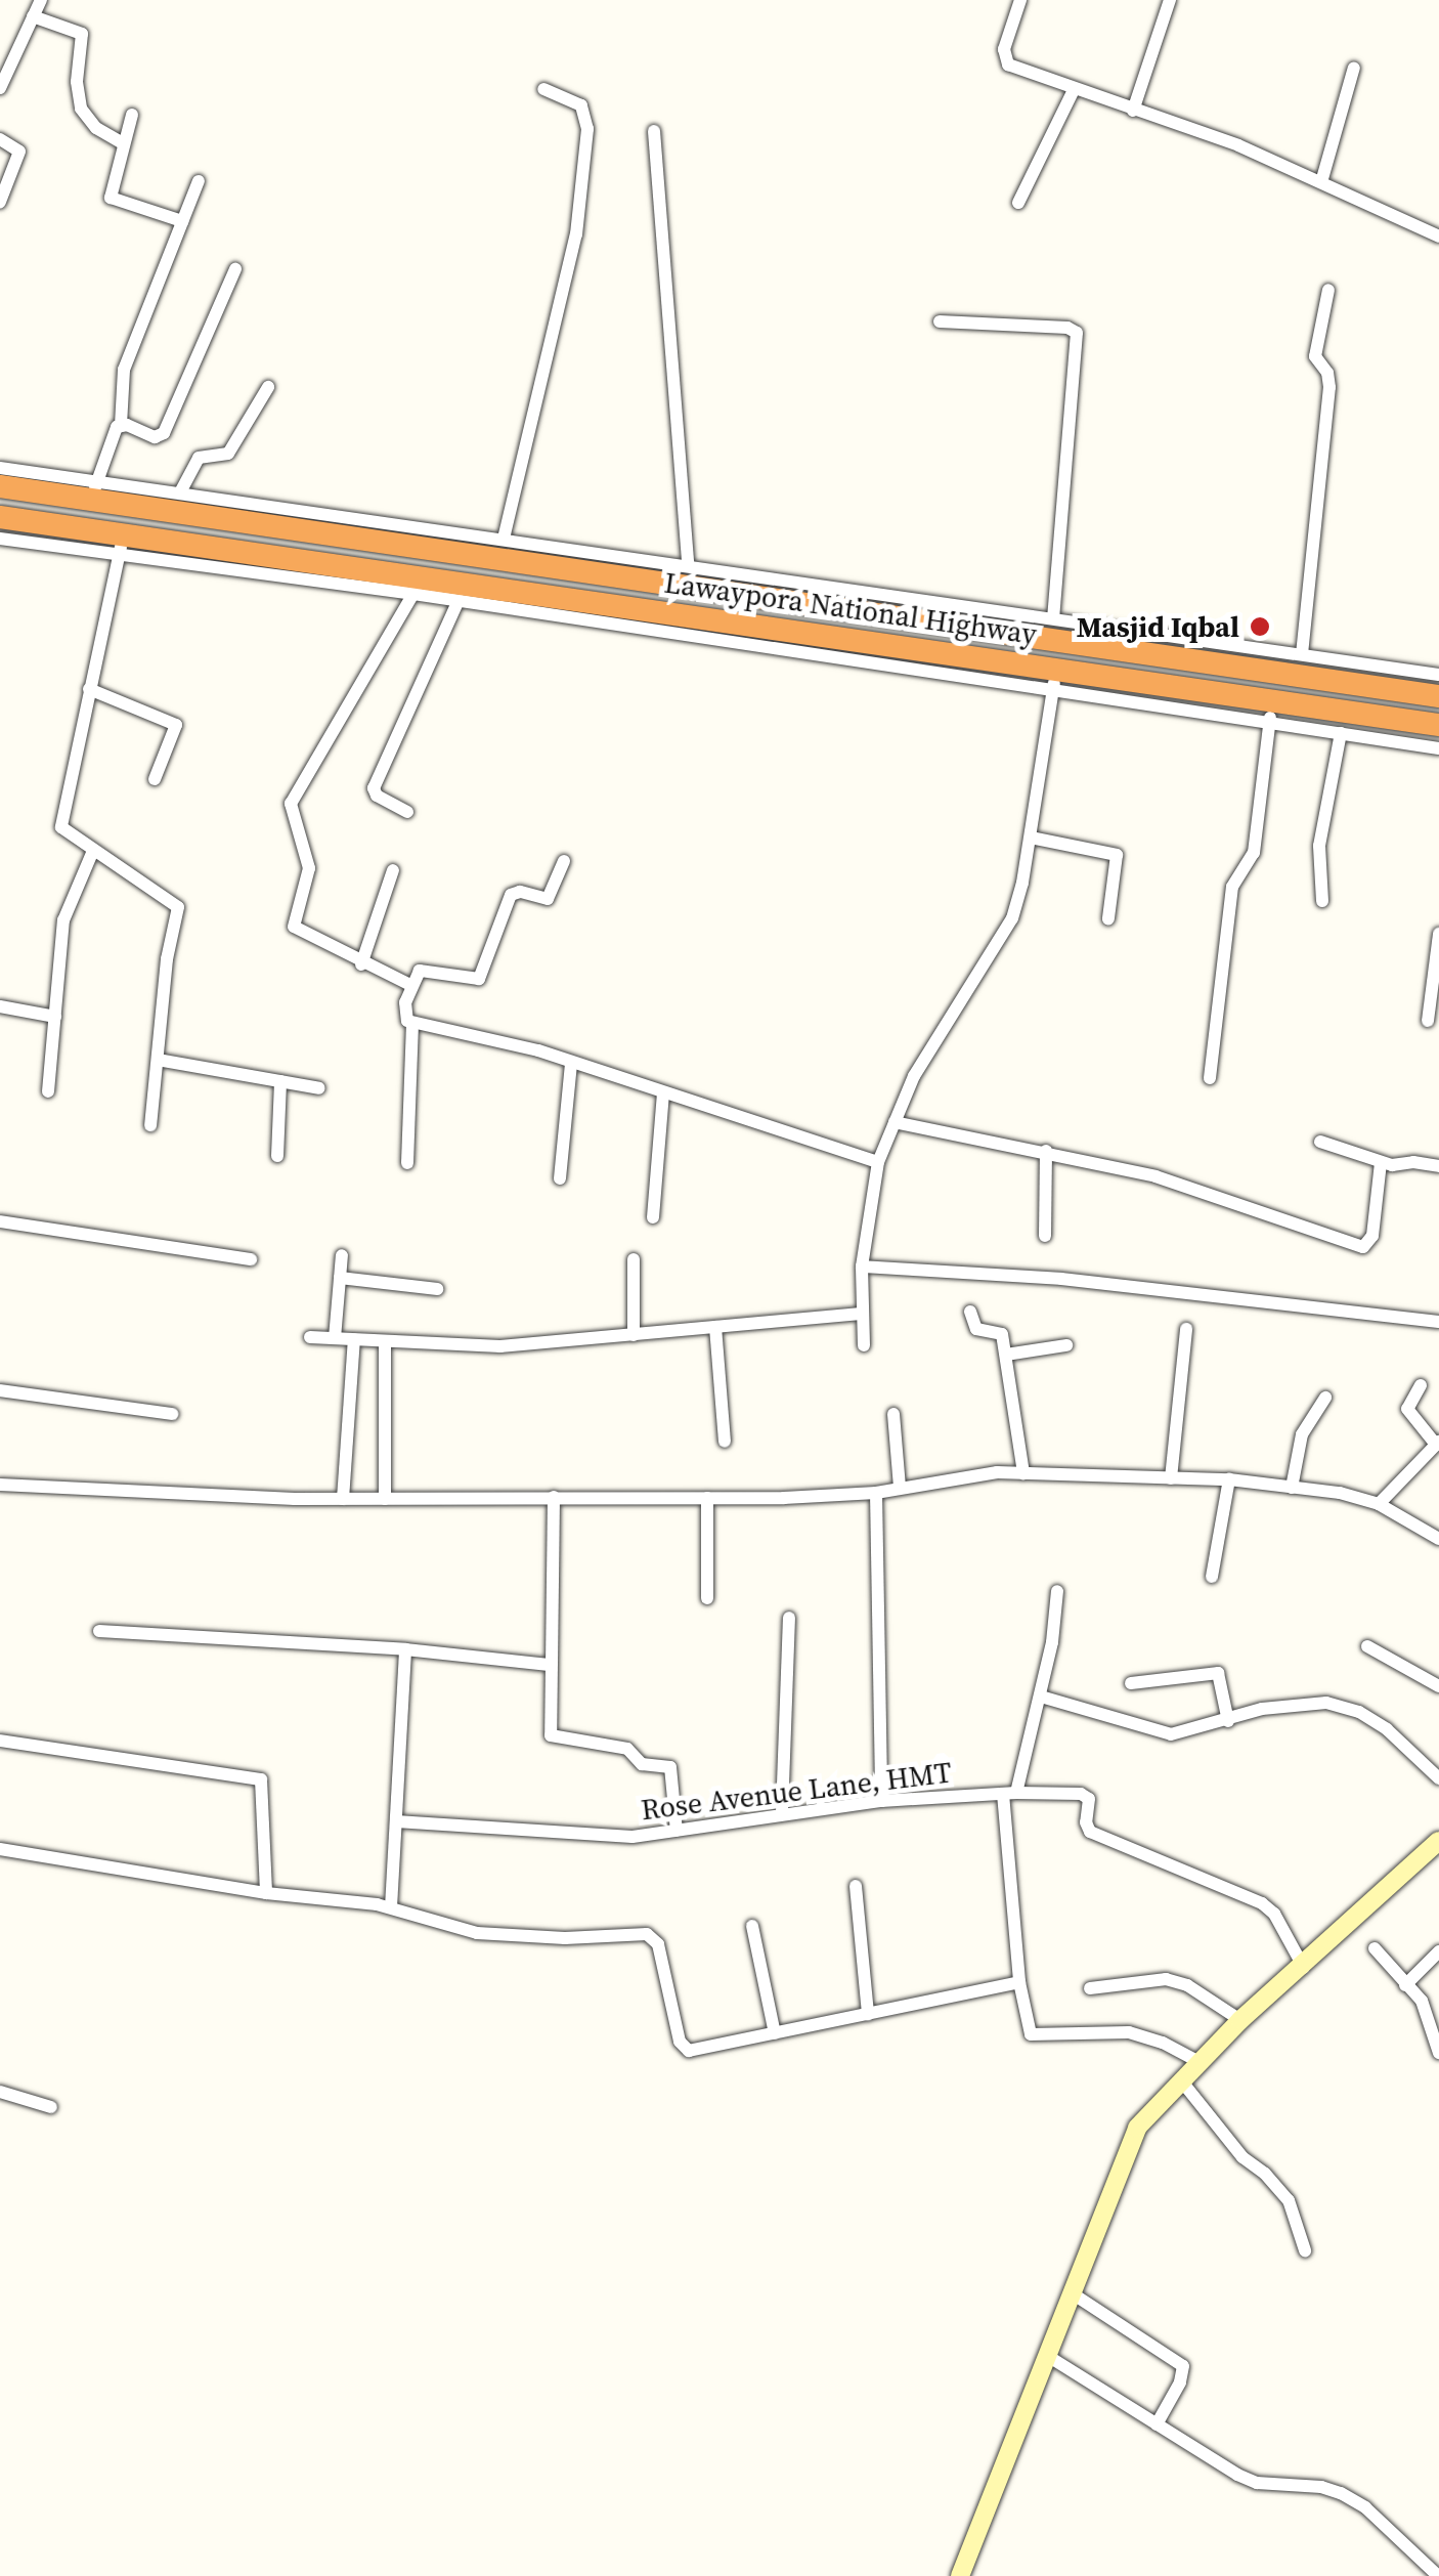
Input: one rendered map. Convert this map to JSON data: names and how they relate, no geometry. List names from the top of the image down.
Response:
{
  "streets": {
    "highway": ["Lawaypora National Highway"],
    "street": ["Rose Avenue Lane, HMT"]
  },
  "places": ["Masjid Iqbal"]
}
